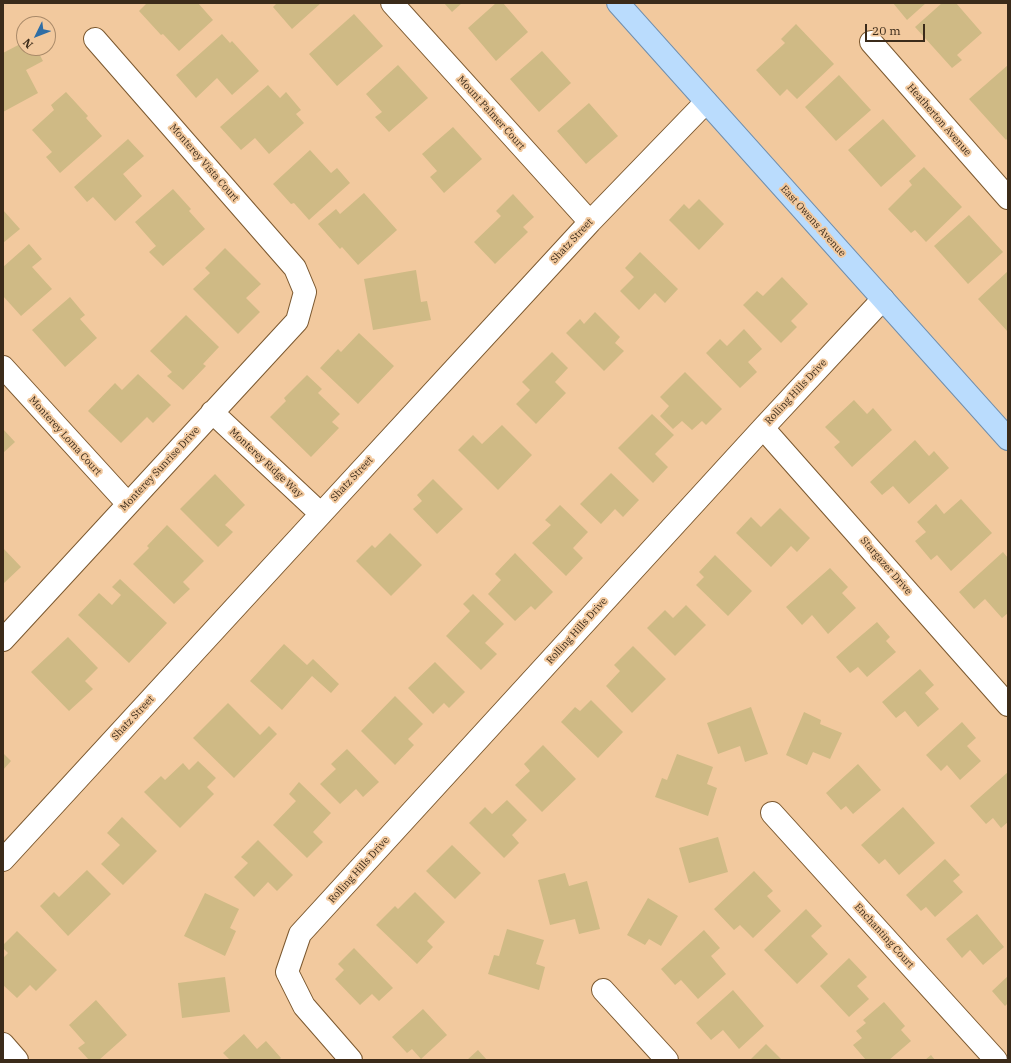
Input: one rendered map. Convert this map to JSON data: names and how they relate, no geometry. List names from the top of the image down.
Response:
{
  "streets": {
    "main road": ["East Owens Avenue"],
    "street": [
      "Mount Palmer Court",
      "Heatherton Avenue",
      "Monterey Vista Court",
      "Shatz Street",
      "Rolling Hills Drive",
      "Monterey Loma Court",
      "Monterey Ridge Way",
      "Monterey Sunrise Drive",
      "Stargazer Drive",
      "Enchanting Court"
    ]
  },
  "crossings": [
    ["Mount Palmer Court", "Shatz Street"],
    ["Monterey Vista Court", "Monterey Sunrise Drive"],
    ["East Owens Avenue", "Shatz Street"],
    ["East Owens Avenue", "Rolling Hills Drive"],
    ["Shatz Street", "Monterey Ridge Way"],
    ["Rolling Hills Drive", "Stargazer Drive"],
    ["Monterey Loma Court", "Monterey Sunrise Drive"],
    ["Monterey Ridge Way", "Monterey Sunrise Drive"]
  ],
  "scale_bar": "20 m",
  "north": "bottom left"
}
